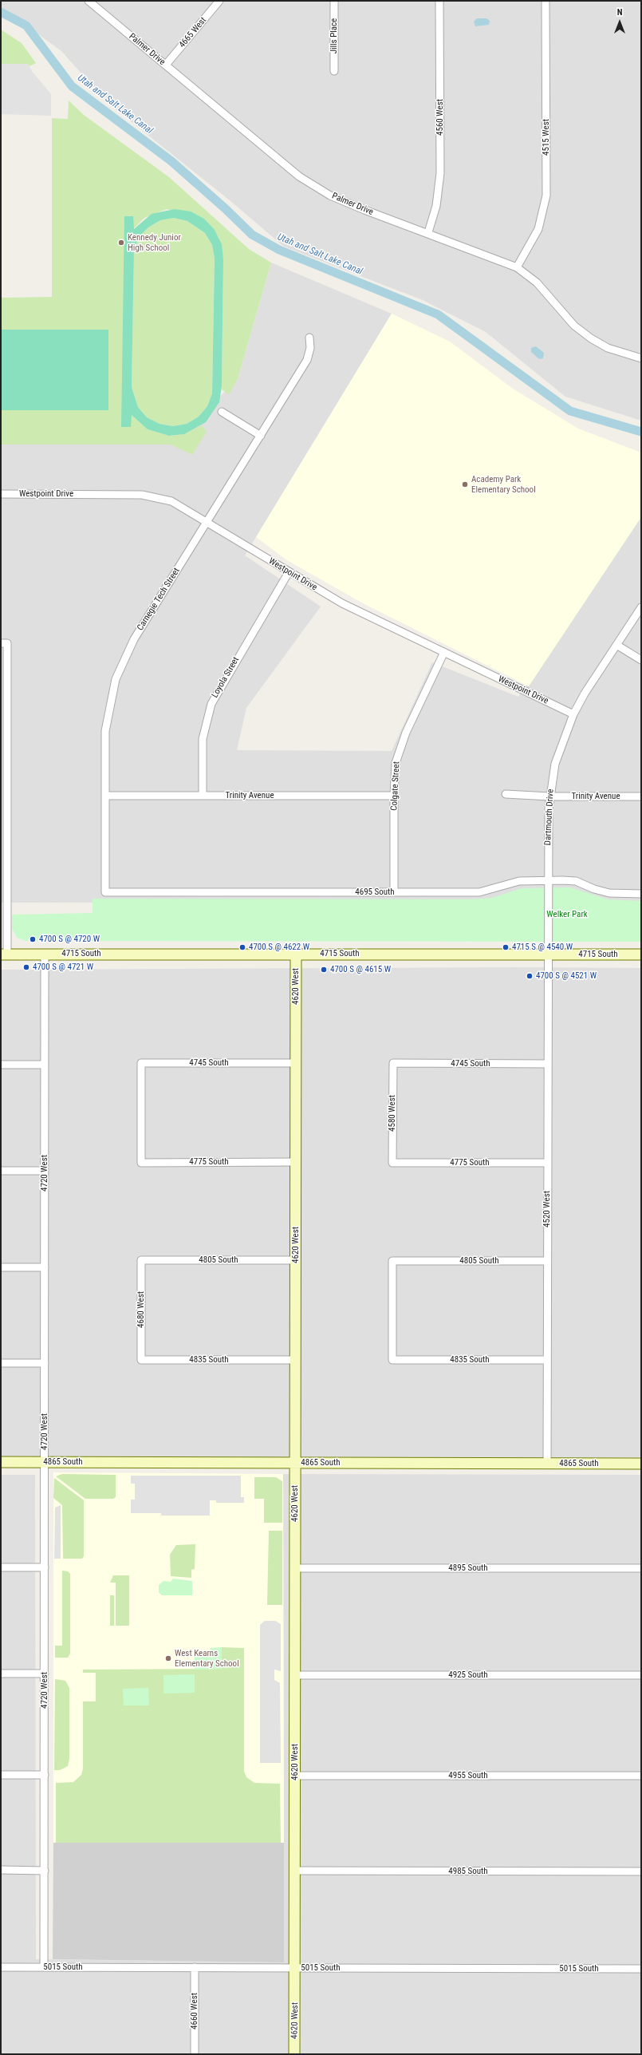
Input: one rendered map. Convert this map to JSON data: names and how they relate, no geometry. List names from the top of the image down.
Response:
{
  "streets": {
    "street": [
      "4665 West",
      "Jills Place",
      "Palmer Drive",
      "4560 West",
      "4515 West",
      "Westpoint Drive",
      "Carnegie Tech Street",
      "Loyola Street",
      "Colgate Street",
      "Trinity Avenue",
      "Dartmouth Drive",
      "4695 South",
      "4715 South",
      "4620 West",
      "4745 South",
      "4580 West",
      "4775 South",
      "4720 West",
      "4520 West",
      "4805 South",
      "4680 West",
      "4835 South",
      "4865 South",
      "4895 South",
      "4925 South",
      "4955 South",
      "4985 South",
      "5015 South",
      "4660 West"
    ]
  },
  "crossings": [
    ["4665 West", "Palmer Drive"],
    ["Palmer Drive", "4560 West"],
    ["Palmer Drive", "4515 West"],
    ["Westpoint Drive", "Carnegie Tech Street"],
    ["Westpoint Drive", "Loyola Street"],
    ["Westpoint Drive", "Colgate Street"],
    ["Westpoint Drive", "Dartmouth Drive"],
    ["Carnegie Tech Street", "Trinity Avenue"],
    ["Carnegie Tech Street", "4695 South"],
    ["Loyola Street", "Trinity Avenue"],
    ["Colgate Street", "Trinity Avenue"],
    ["Colgate Street", "4695 South"],
    ["Trinity Avenue", "Dartmouth Drive"],
    ["Dartmouth Drive", "4695 South"],
    ["Dartmouth Drive", "4715 South"],
    ["Dartmouth Drive", "4520 West"],
    ["4715 South", "4620 West"],
    ["4715 South", "4720 West"],
    ["4715 South", "4520 West"],
    ["4620 West", "4745 South"],
    ["4620 West", "4775 South"],
    ["4620 West", "4805 South"],
    ["4620 West", "4835 South"],
    ["4620 West", "4865 South"],
    ["4620 West", "4895 South"],
    ["4620 West", "4925 South"],
    ["4620 West", "4955 South"],
    ["4620 West", "4985 South"],
    ["4620 West", "5015 South"],
    ["4745 South", "4580 West"],
    ["4745 South", "4775 South"],
    ["4745 South", "4520 West"],
    ["4580 West", "4775 South"],
    ["4775 South", "4520 West"],
    ["4720 West", "4865 South"],
    ["4720 West", "5015 South"],
    ["4520 West", "4805 South"],
    ["4520 West", "4835 South"],
    ["4520 West", "4865 South"],
    ["4805 South", "4680 West"],
    ["4805 South", "4835 South"],
    ["4680 West", "4835 South"],
    ["5015 South", "4660 West"]
  ],
  "water": ["Utah and Salt Lake Canal"],
  "parks": ["Welker Park"],
  "places": [
    "Kennedy Junior High School",
    "Academy Park Elementary School",
    "4700 S @ 4720 W",
    "4700 S @ 4622 W",
    "4715 S @ 4540 W",
    "4700 S @ 4721 W",
    "4700 S @ 4615 W",
    "4700 S @ 4521 W",
    "West Kearns Elementary School"
  ],
  "north": "top"
}
